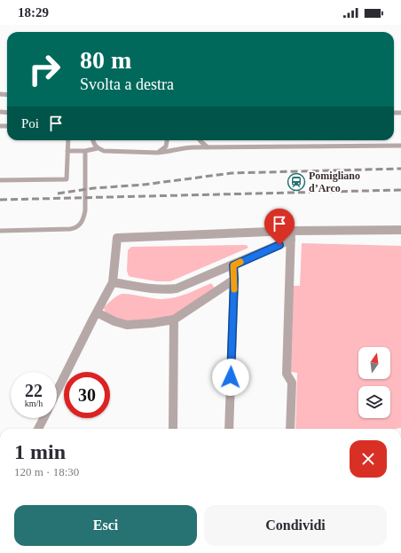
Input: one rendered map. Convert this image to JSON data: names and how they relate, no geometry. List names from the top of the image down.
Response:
{
  "places": {
    "station": ["Pomigliano d’Arco"]
  },
  "north": "top",
  "page": {
    "status": "18:29",
    "turn": ["80 m", "Svolta a destra"],
    "then": "Poi",
    "speed": "22 km/h",
    "limit": "30",
    "heading": ["1 min", "120 m · 18:30"],
    "buttons": ["Esci", "Condividi"]
  }
}
